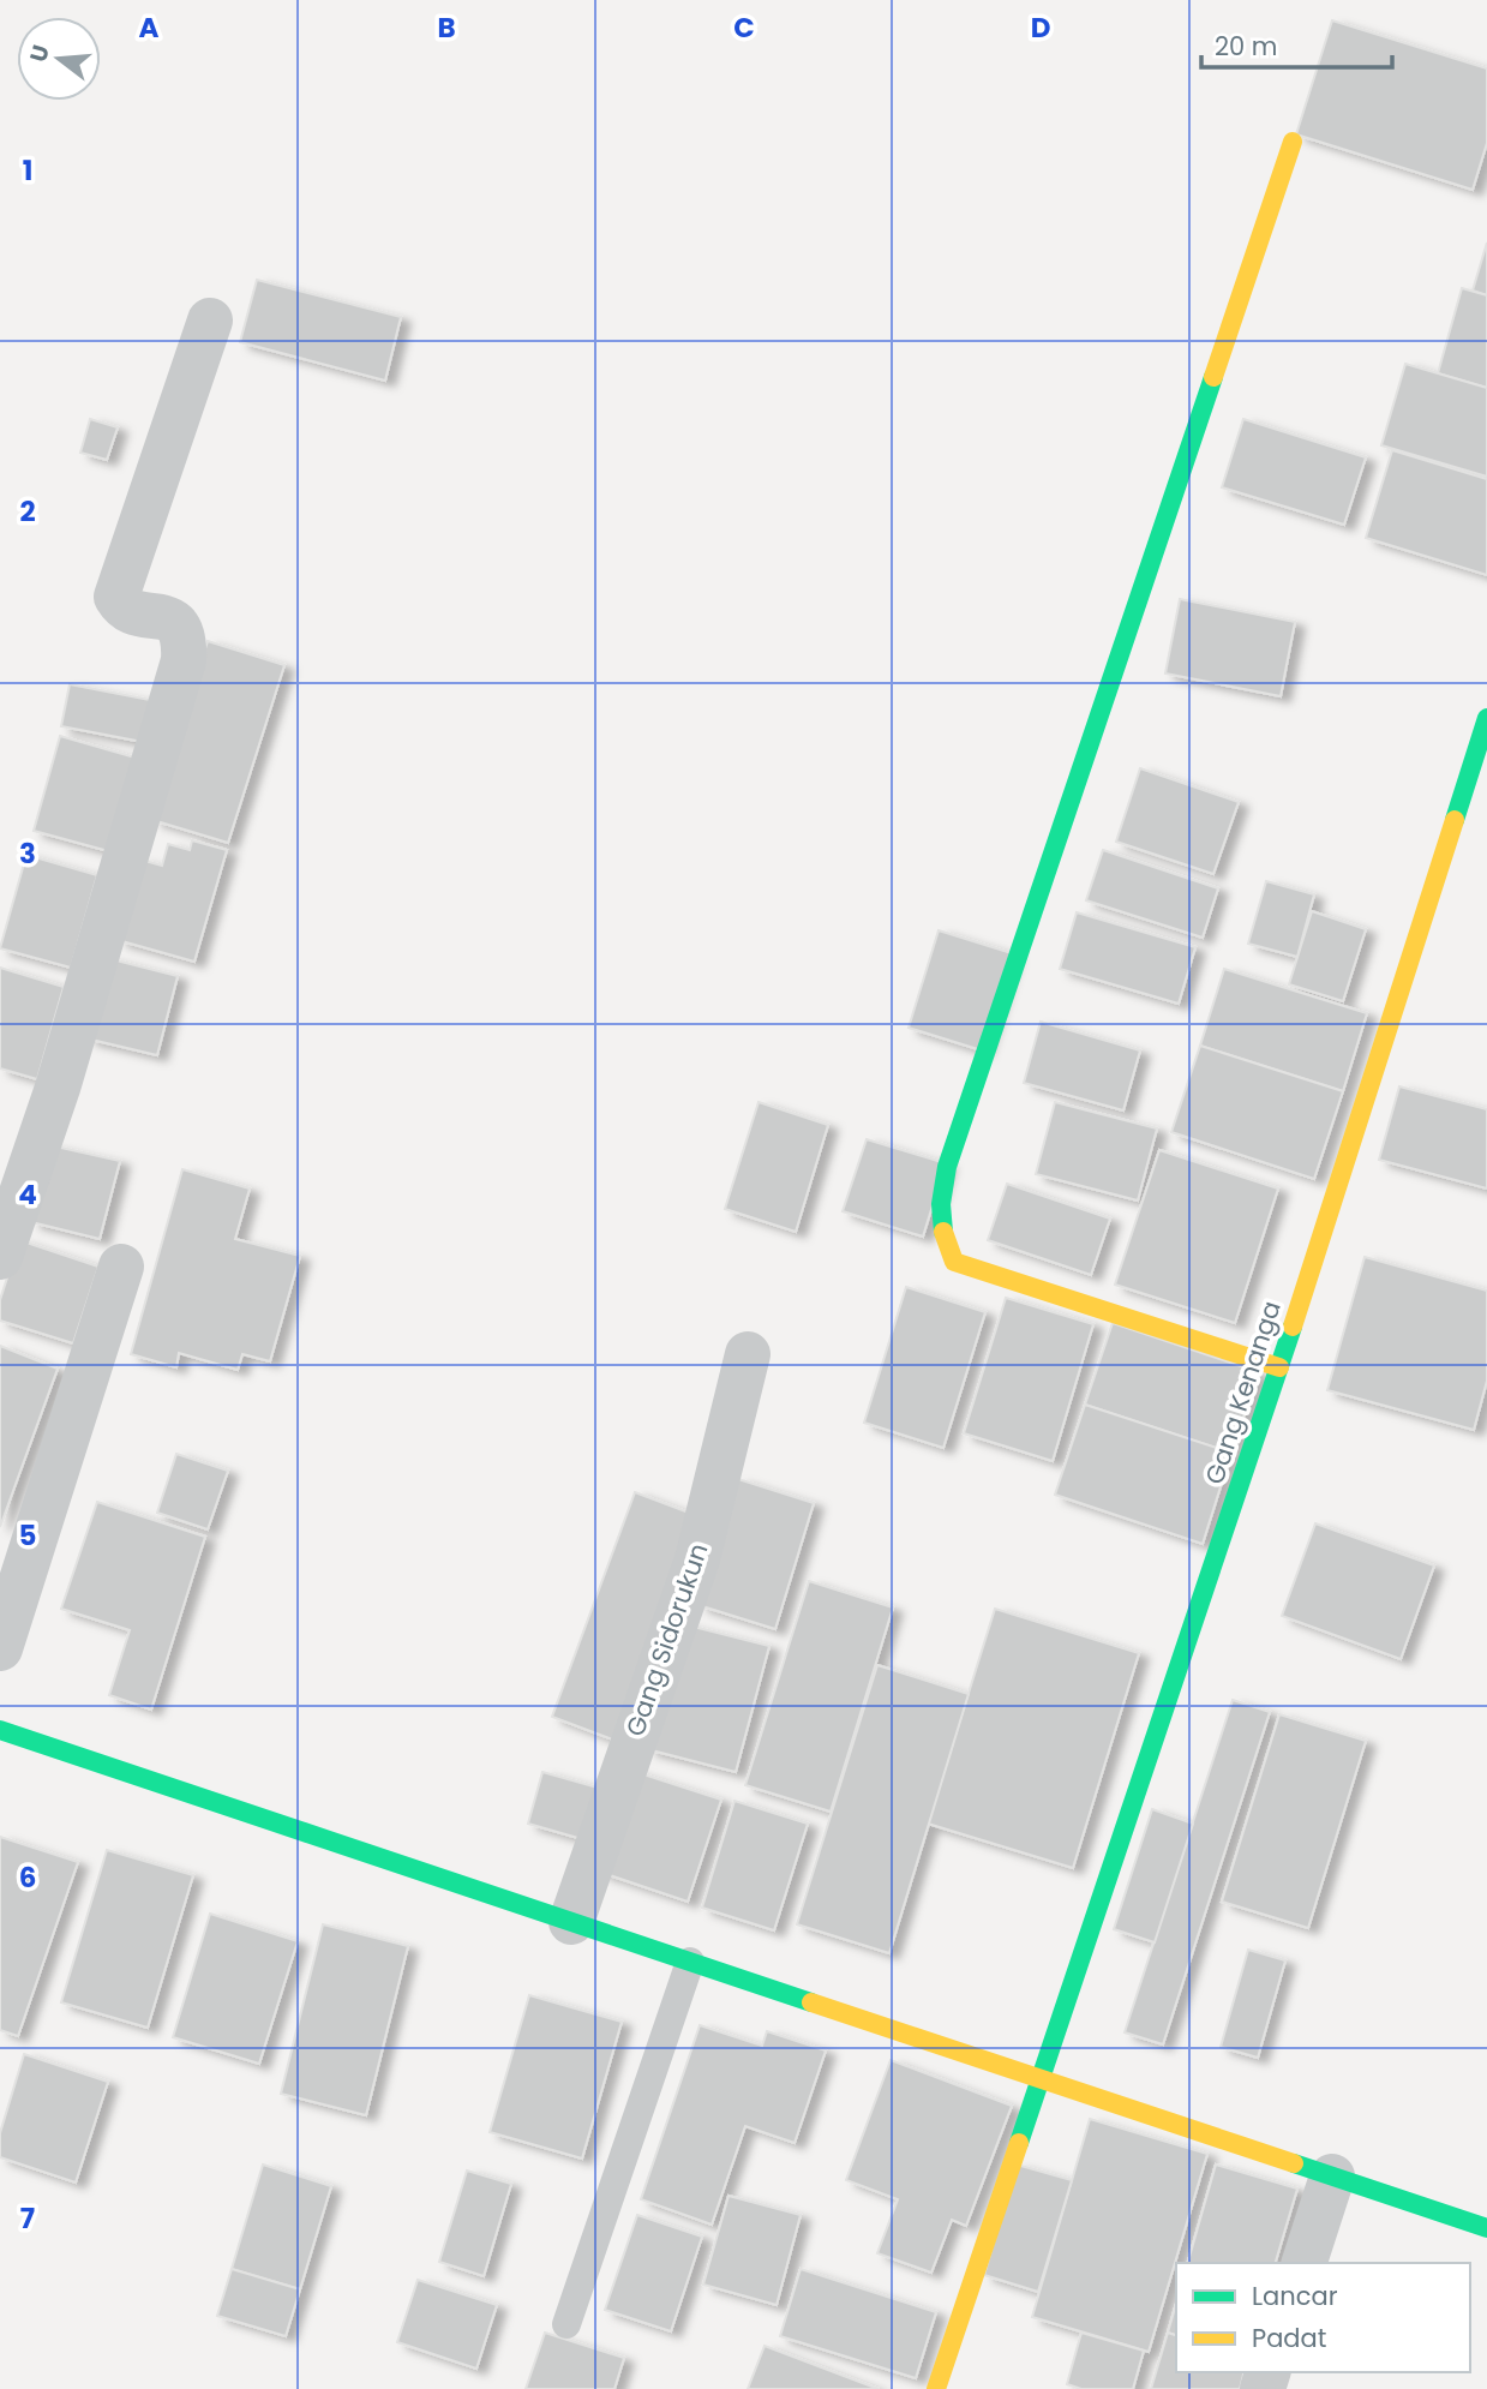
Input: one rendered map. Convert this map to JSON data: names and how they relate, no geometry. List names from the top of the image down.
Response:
{
  "streets": {
    "street": ["Gang Kenanga", "Gang Sidorukun"]
  },
  "legend": ["Lancar", "Padat"],
  "scale_bar": "20 m",
  "north": "left",
  "grid": {
    "columns": [
      "A",
      "B",
      "C",
      "D"
    ],
    "rows": [
      "1",
      "2",
      "3",
      "4",
      "5",
      "6",
      "7"
    ]
  }
}
